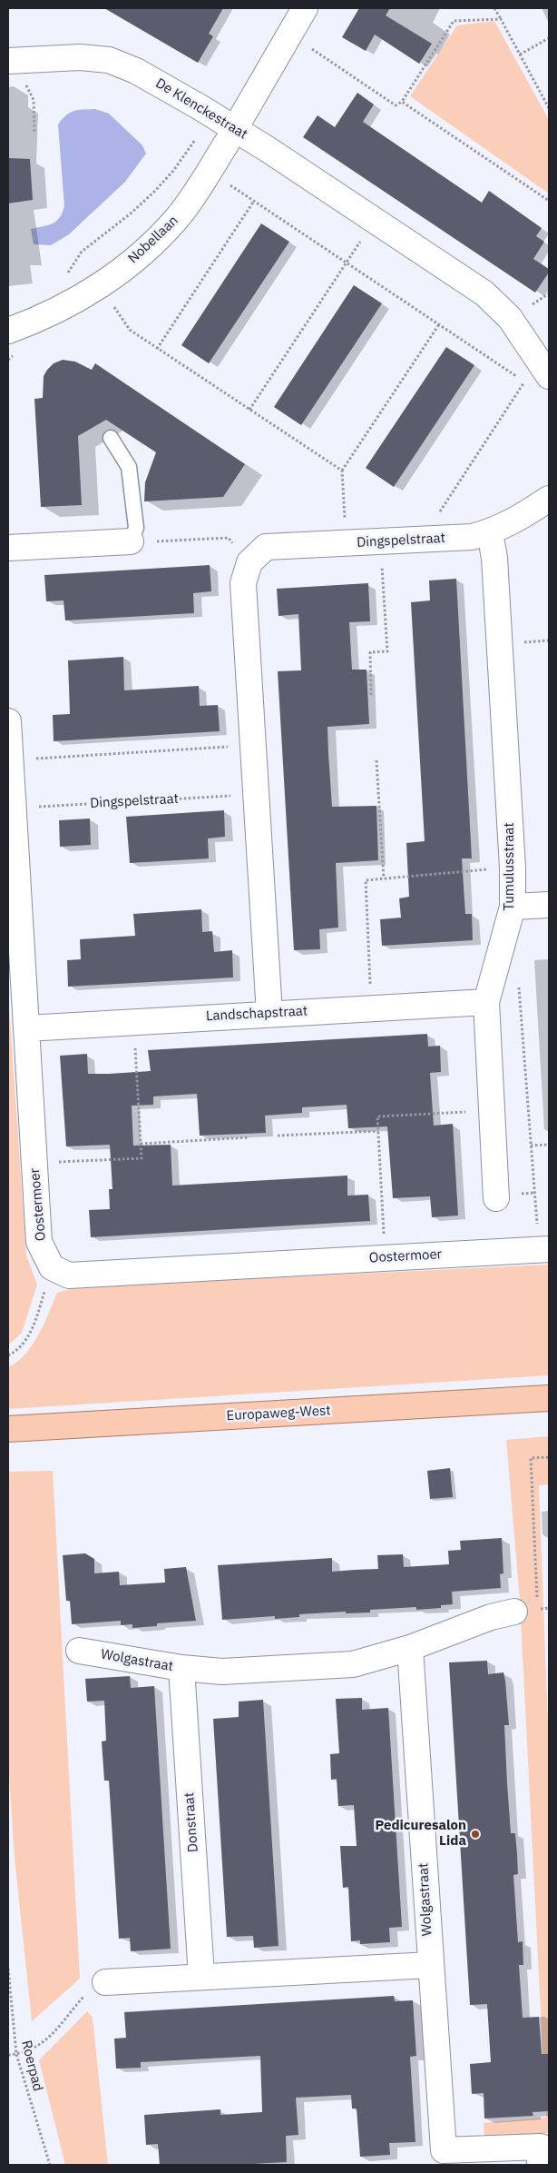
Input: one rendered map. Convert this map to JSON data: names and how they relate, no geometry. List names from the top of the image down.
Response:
{
  "streets": {
    "main road": ["Europaweg-West"],
    "street": [
      "De Klenckestraat",
      "Nobellaan",
      "Dingspelstraat",
      "Tumulusstraat",
      "Landschapstraat",
      "Oostermoer",
      "Wolgastraat",
      "Donstraat"
    ],
    "path": ["Roerpad"]
  },
  "crossings": [
    ["De Klenckestraat", "Nobellaan"],
    ["Dingspelstraat", "Tumulusstraat"],
    ["Dingspelstraat", "Oostermoer"],
    ["Tumulusstraat", "Landschapstraat"],
    ["Landschapstraat", "Oostermoer"],
    ["Wolgastraat", "Donstraat"]
  ],
  "places": ["Pedicuresalon Lida"]
}
